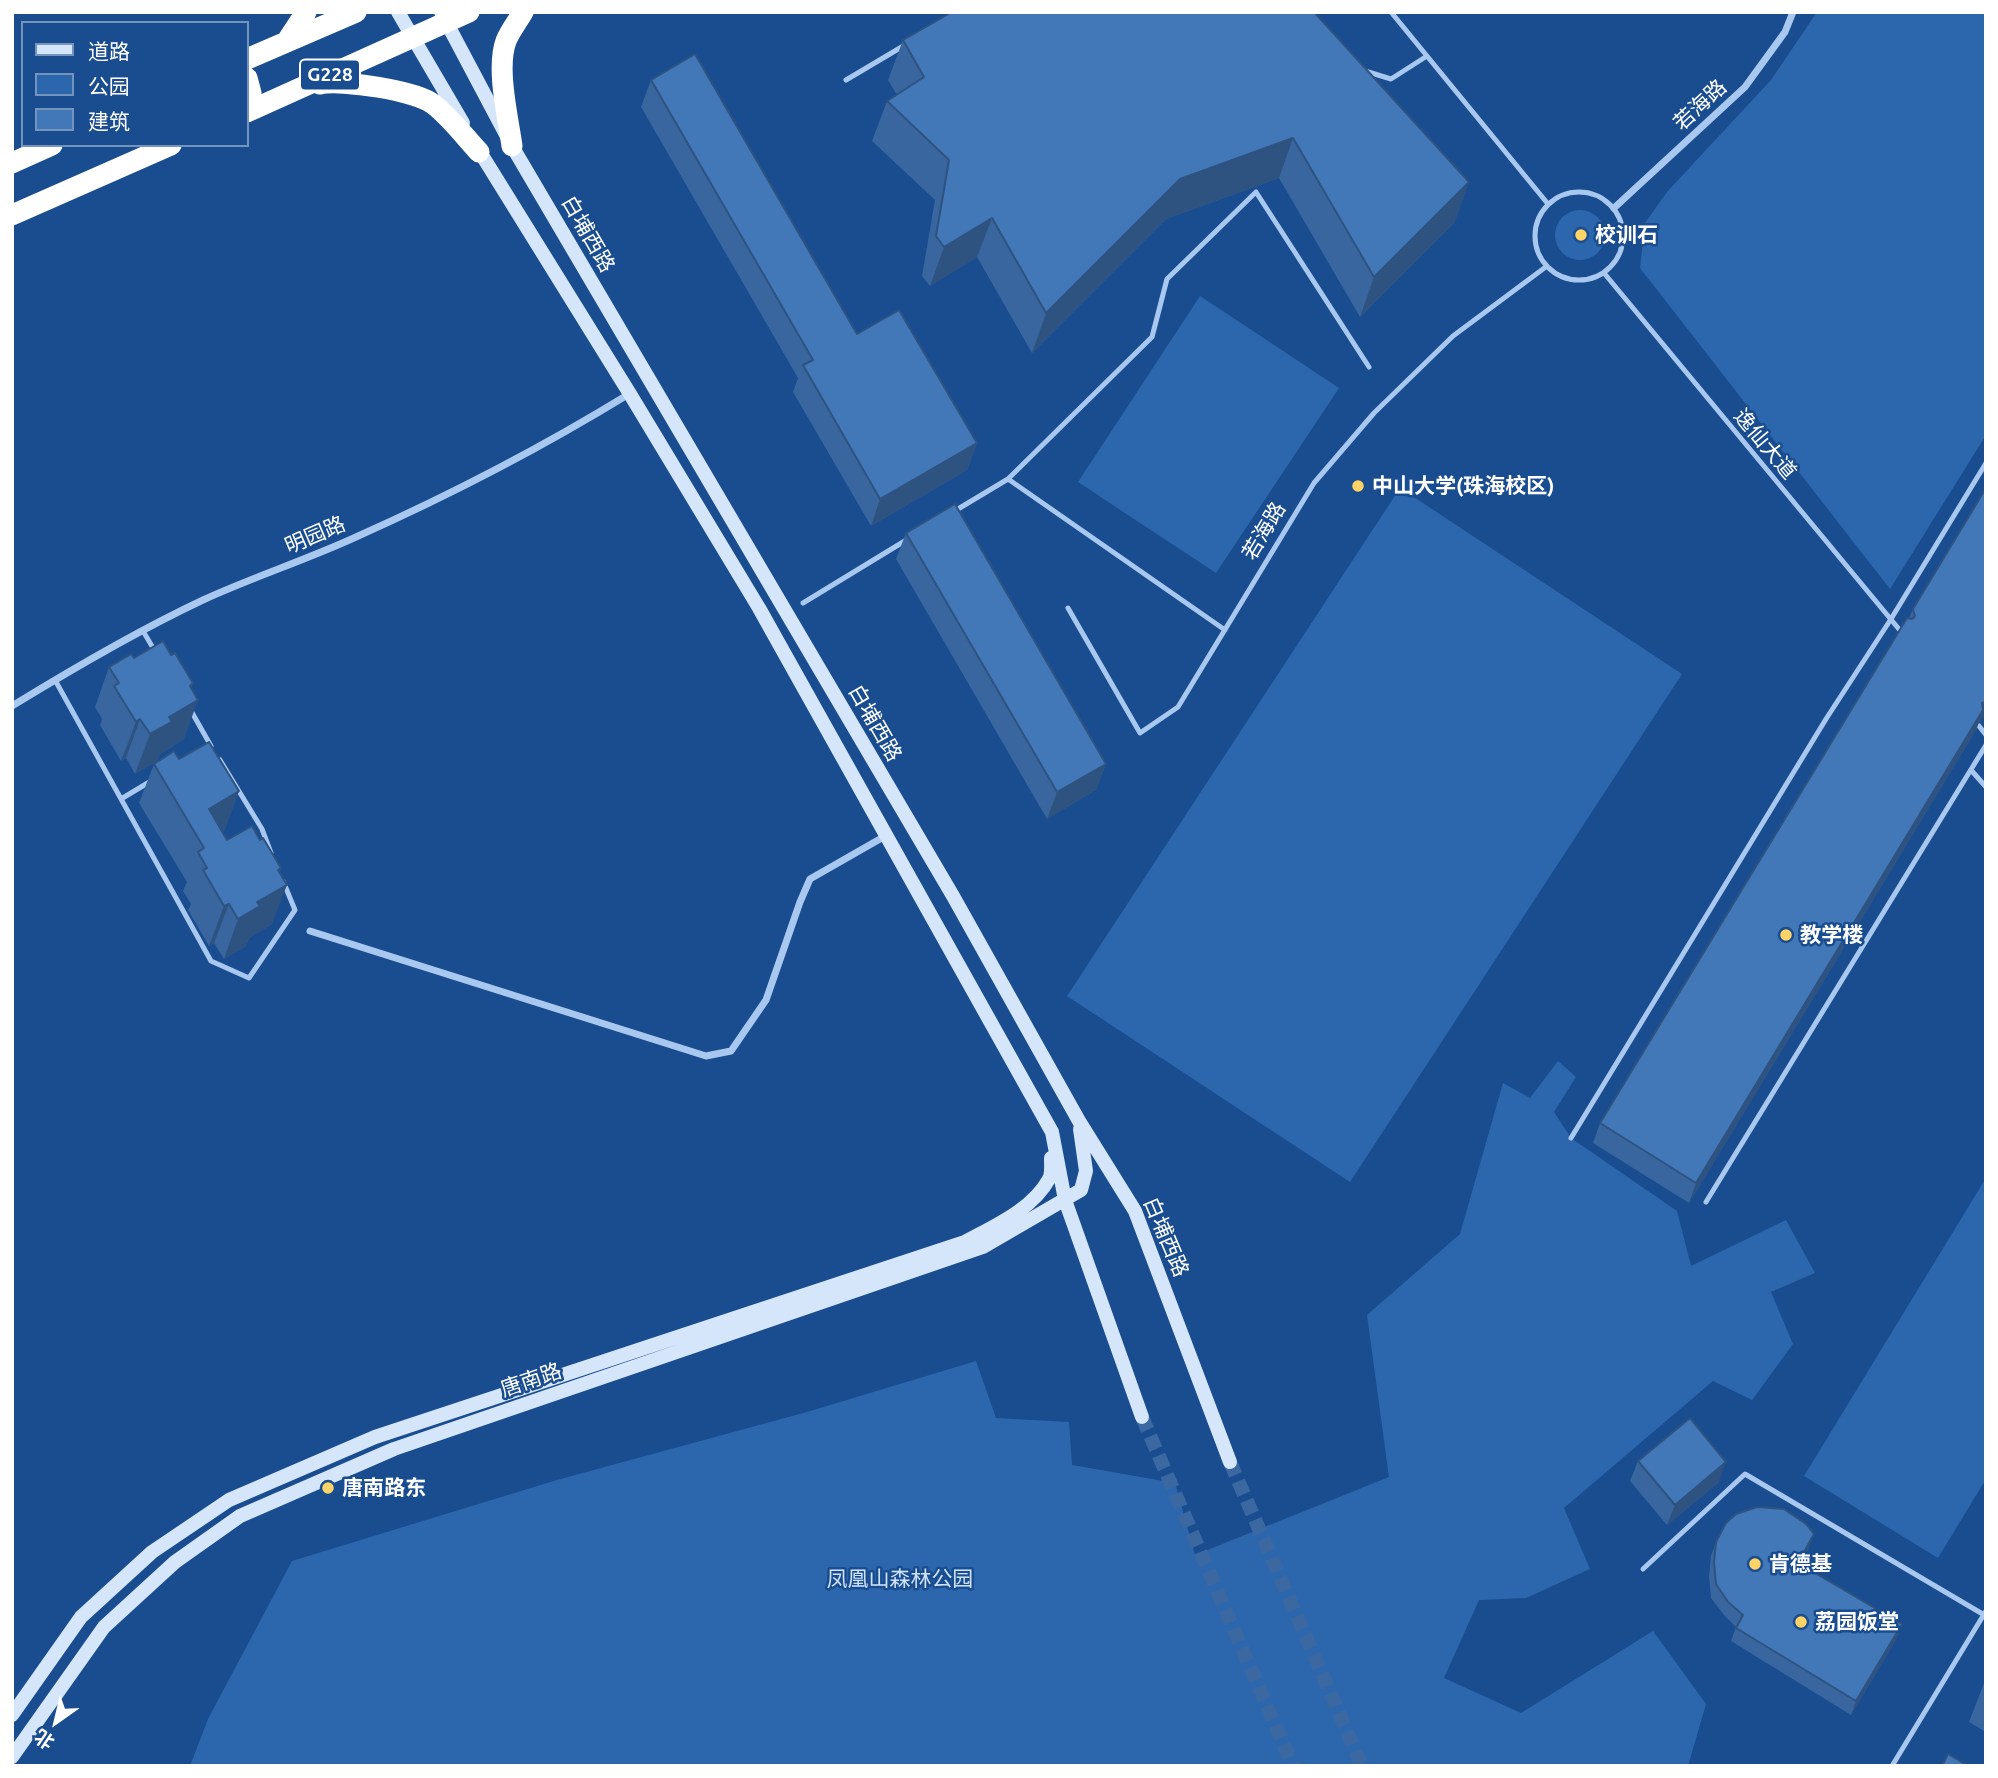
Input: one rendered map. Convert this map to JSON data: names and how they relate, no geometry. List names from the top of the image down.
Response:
{
  "streets": {
    "highway": ["G228"],
    "main road": ["白埔西路", "唐南路"],
    "street": ["若海路", "明园路"],
    "lane": ["逸仙大道"]
  },
  "crossings": [
    ["G228", "白埔西路"],
    ["若海路", "逸仙大道"],
    ["白埔西路", "明园路"],
    ["白埔西路", "唐南路"]
  ],
  "parks": ["凤凰山森林公园"],
  "places": [
    "校训石",
    "中山大学(珠海校区)",
    "教学楼",
    "唐南路东",
    "肯德基",
    "荔园饭堂"
  ],
  "legend": ["道路", "公园", "建筑"],
  "north": "bottom left"
}
